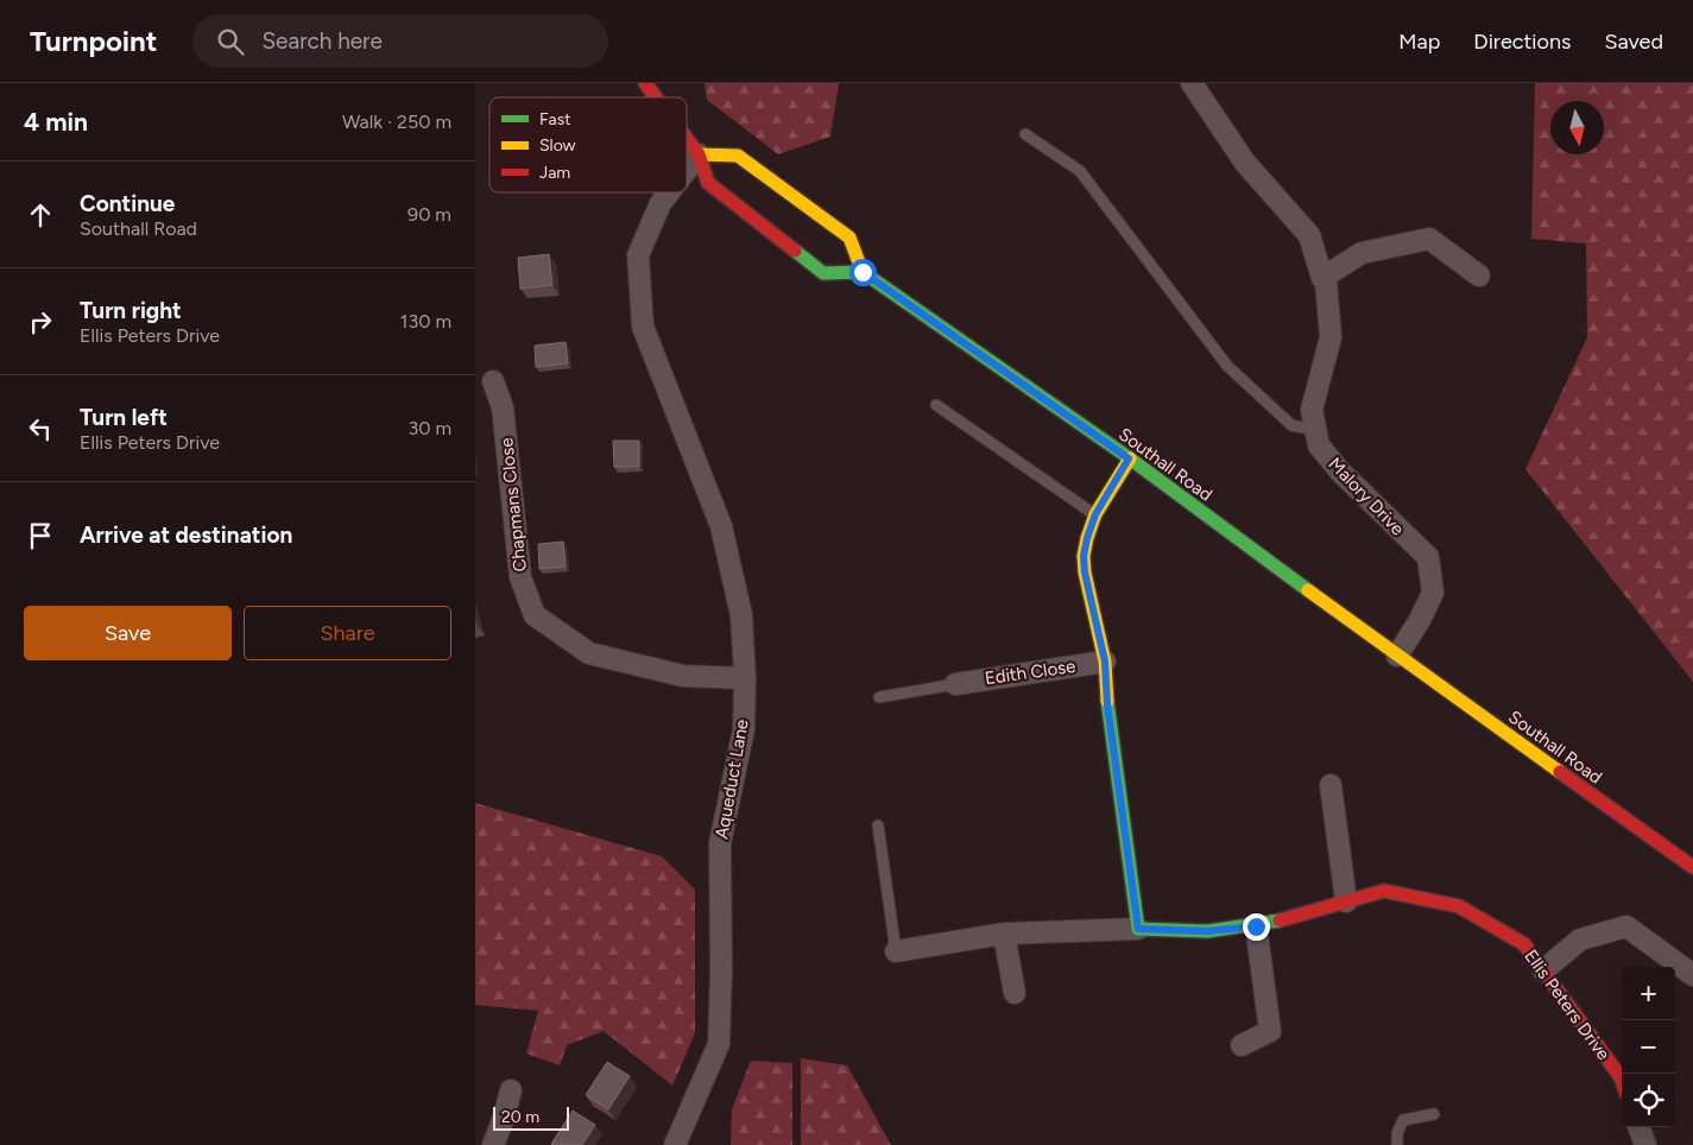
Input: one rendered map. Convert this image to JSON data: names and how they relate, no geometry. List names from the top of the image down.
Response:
{
  "streets": {
    "street": [
      "Southall Road",
      "Malory Drive",
      "Chapmans Close",
      "Edith Close",
      "Aqueduct Lane",
      "Ellis Peters Drive"
    ]
  },
  "crossings": [
    ["Southall Road", "Malory Drive"],
    ["Chapmans Close", "Aqueduct Lane"]
  ],
  "legend": ["Fast", "Slow", "Jam"],
  "scale_bar": "20 m",
  "north": "bottom",
  "page": {
    "header": "Turnpoint",
    "search": "Search here",
    "nav": ["Map", "Directions", "Saved"],
    "heading": ["4 min", "Walk · 250 m"],
    "list": [
      ["Continue", "Southall Road", "90 m"],
      ["Turn right", "Ellis Peters Drive", "130 m"],
      ["Turn left", "Ellis Peters Drive", "30 m"],
      "Arrive at destination"
    ],
    "buttons": ["Save", "Share"],
    "map_buttons": ["+", "−"],
    "scale": "20 m"
  }
}
